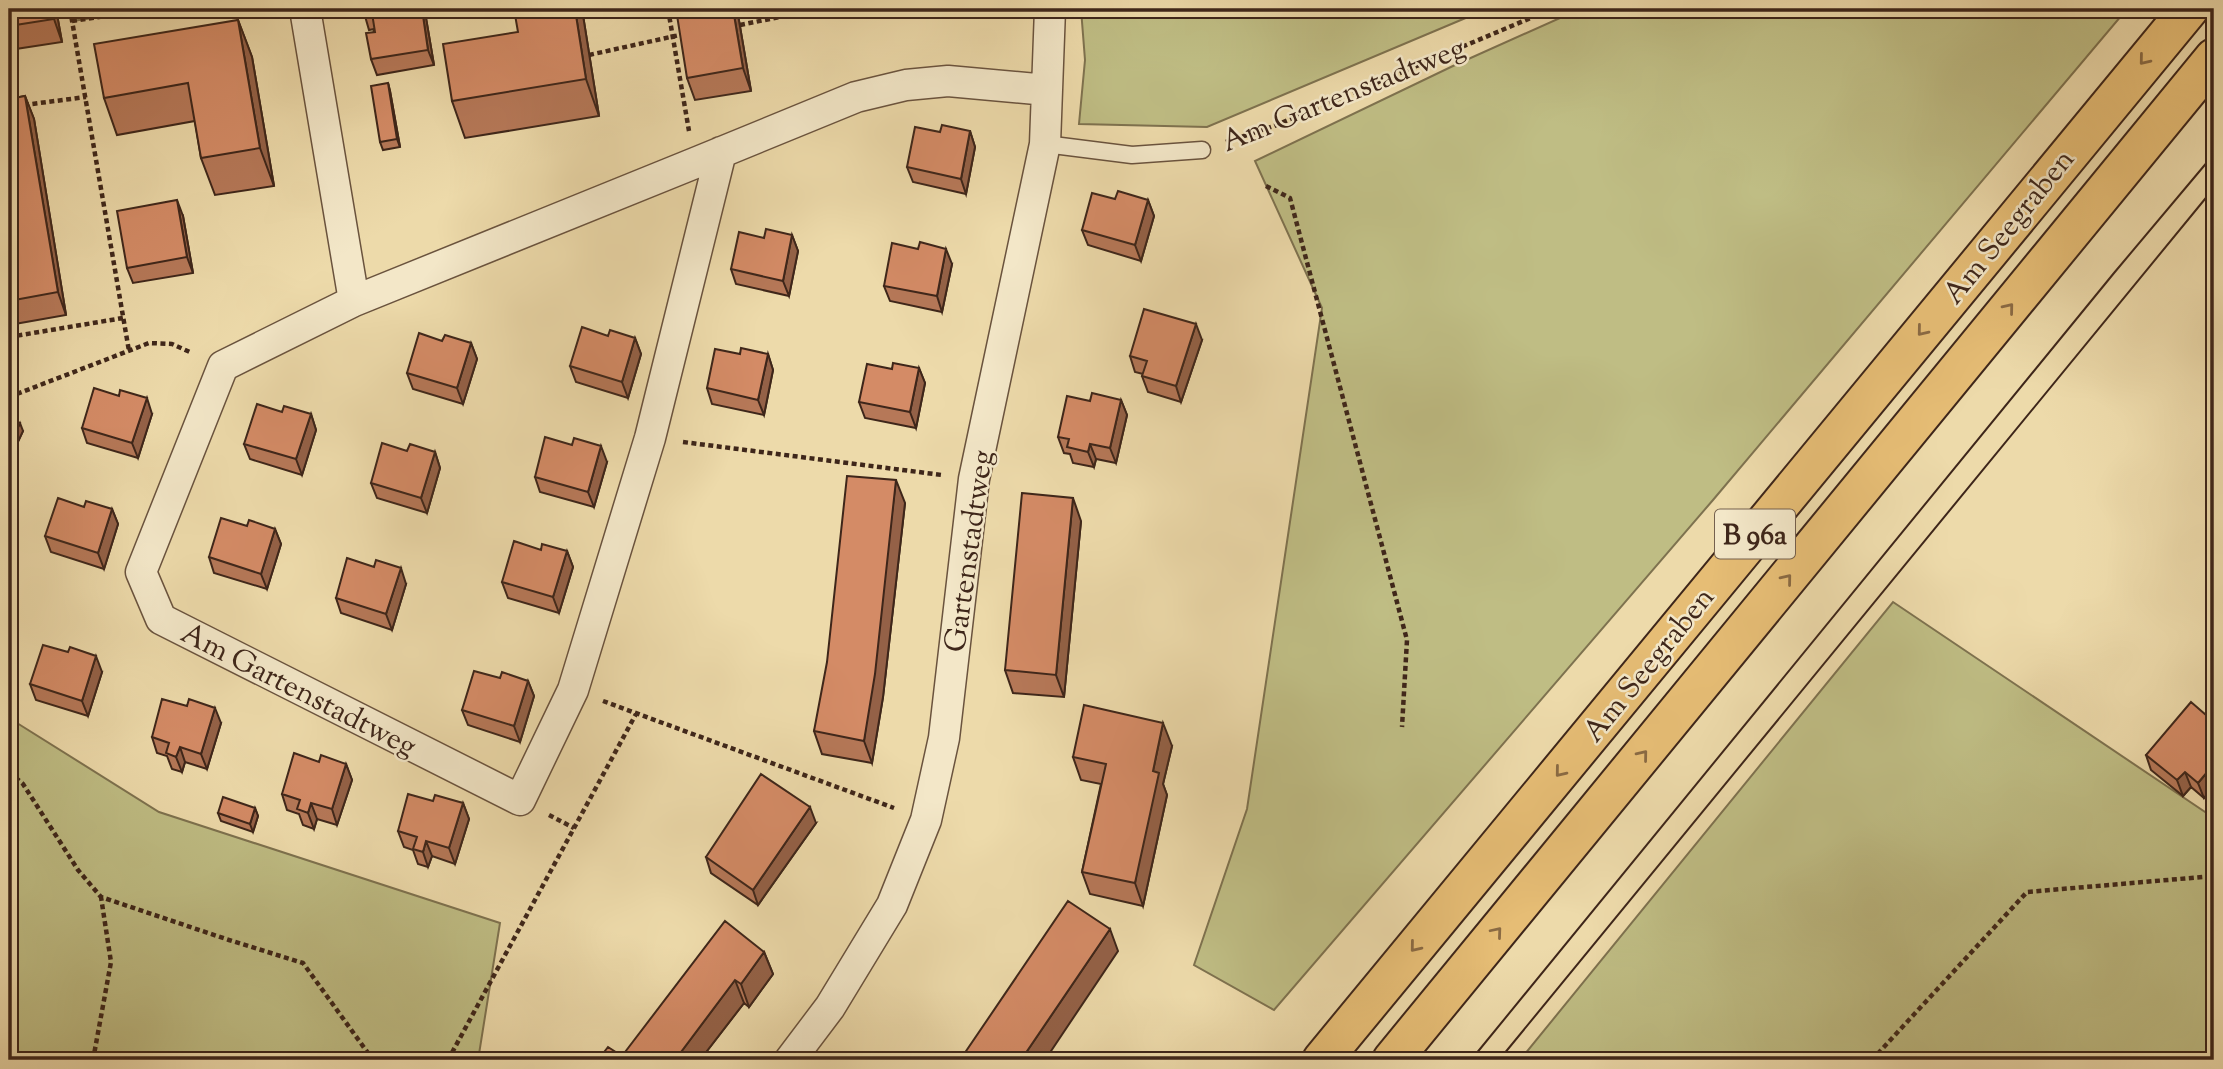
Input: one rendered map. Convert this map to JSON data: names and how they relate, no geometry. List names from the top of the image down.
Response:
{
  "streets": {
    "main road": ["Am Seegraben", "B 96a"],
    "street": ["Am Gartenstadtweg", "Gartenstadtweg"]
  },
  "crossings": [
    ["Am Gartenstadtweg", "Gartenstadtweg"]
  ]
}
